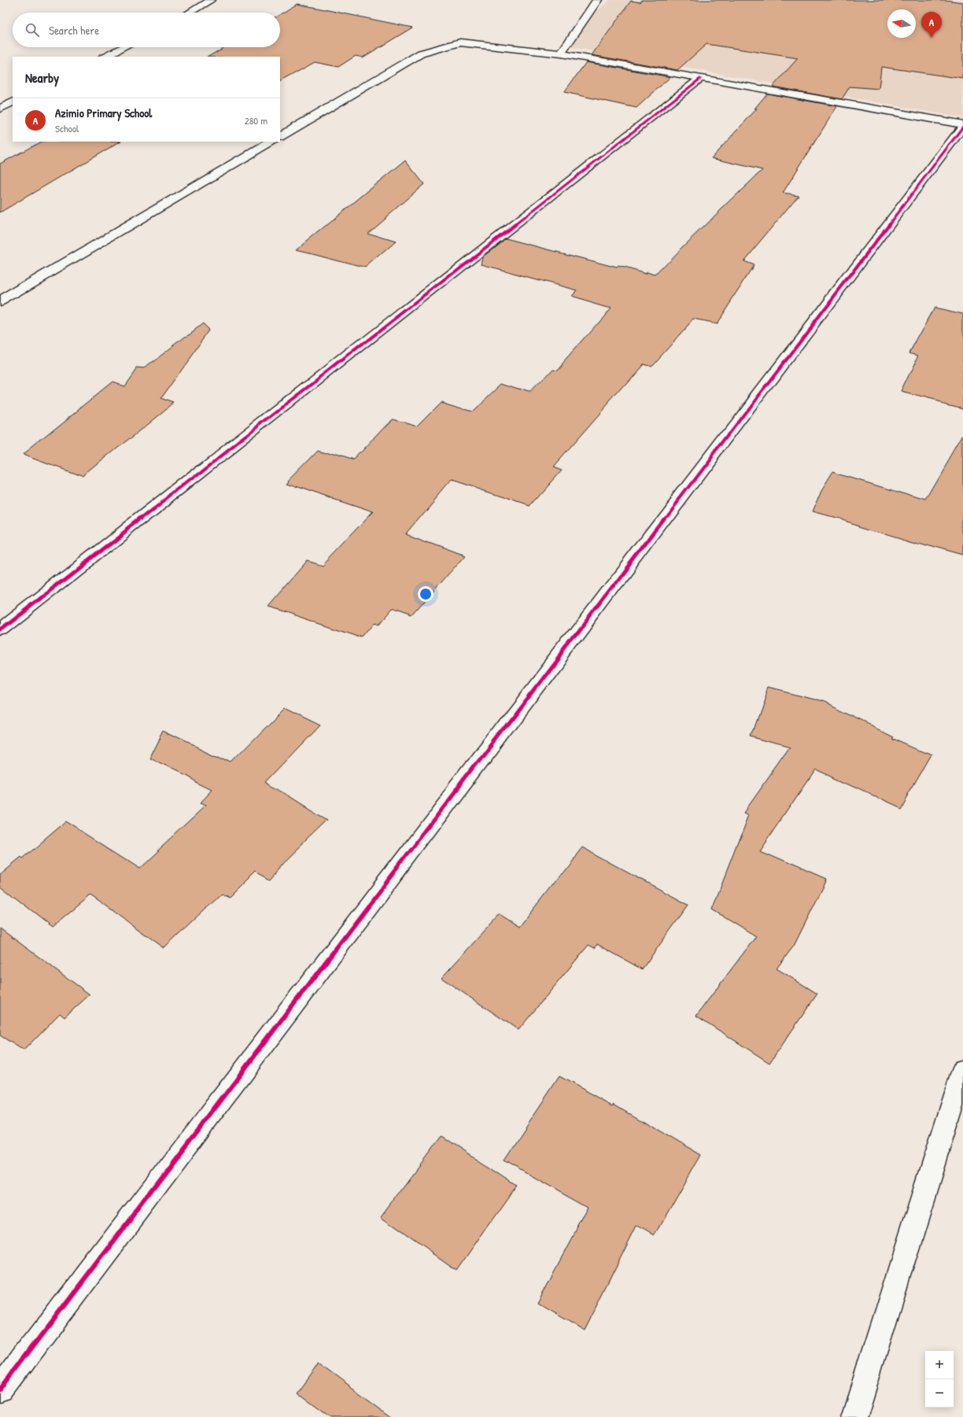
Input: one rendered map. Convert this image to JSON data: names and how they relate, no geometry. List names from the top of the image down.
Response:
{
  "north": "left",
  "page": {
    "pins": "A",
    "search": "Search here",
    "heading": "Nearby",
    "list": [
      {
        "mark": "A",
        "name": "Azimio Primary School",
        "note": "School",
        "value": "280 m"
      }
    ],
    "map_buttons": ["+", "−"]
  }
}
